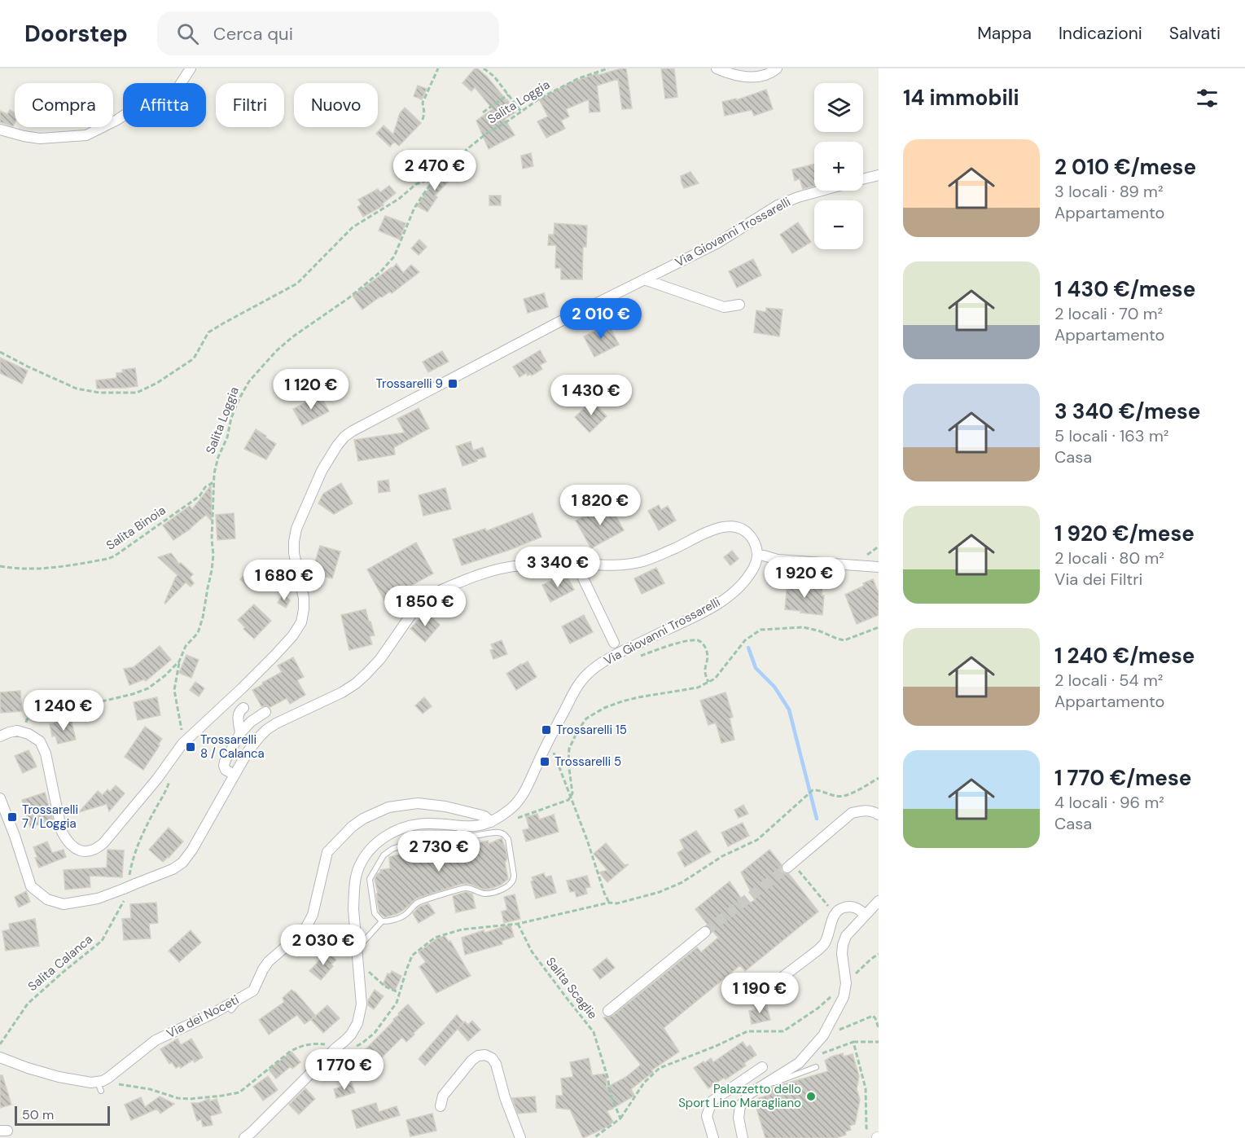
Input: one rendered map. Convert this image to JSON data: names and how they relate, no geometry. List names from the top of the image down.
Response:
{
  "streets": {
    "street": ["Via Giovanni Trossarelli", "Via dei Noceti"],
    "path": [
      "Salita Loggia",
      "Salita Binoia",
      "Salita Calanca",
      "Salita Scaglie"
    ]
  },
  "crossings": [
    ["Salita Loggia", "Salita Binoia"],
    ["Via Giovanni Trossarelli", "Via dei Noceti"]
  ],
  "places": {
    "transit": [
      "Trossarelli 9",
      "Trossarelli 15",
      "Trossarelli 8 / Calanca",
      "Trossarelli 5",
      "Trossarelli 7 / Loggia"
    ],
    "other": ["Palazzetto dello Sport Lino Maragliano"]
  },
  "scale_bar": "50 m",
  "page": {
    "header": "Doorstep",
    "search": "Cerca qui",
    "nav": ["Mappa", "Indicazioni", "Salvati"],
    "heading": "14 immobili",
    "map_buttons": ["+", "−"],
    "chip": [
      "Compra",
      "Affitta",
      "Filtri",
      "Nuovo"
    ],
    "list": [
      {
        "name": "2 010 €/mese",
        "note": "3 locali · 89 m² · Appartamento"
      },
      {
        "name": "1 430 €/mese",
        "note": "2 locali · 70 m² · Appartamento"
      },
      {
        "name": "3 340 €/mese",
        "note": "5 locali · 163 m² · Casa"
      },
      {
        "name": "1 920 €/mese",
        "note": "2 locali · 80 m² · Via dei Filtri"
      },
      {
        "name": "1 240 €/mese",
        "note": "2 locali · 54 m² · Appartamento"
      },
      {
        "name": "1 770 €/mese",
        "note": "4 locali · 96 m² · Casa"
      }
    ],
    "price": [
      "2 470 €",
      "2 010 €",
      "1 120 €",
      "1 430 €",
      "1 820 €",
      "3 340 €",
      "1 920 €",
      "1 680 €",
      "1 850 €",
      "1 240 €",
      "2 730 €",
      "2 030 €",
      "1 190 €",
      "1 770 €"
    ],
    "scale": "50 m"
  }
}
